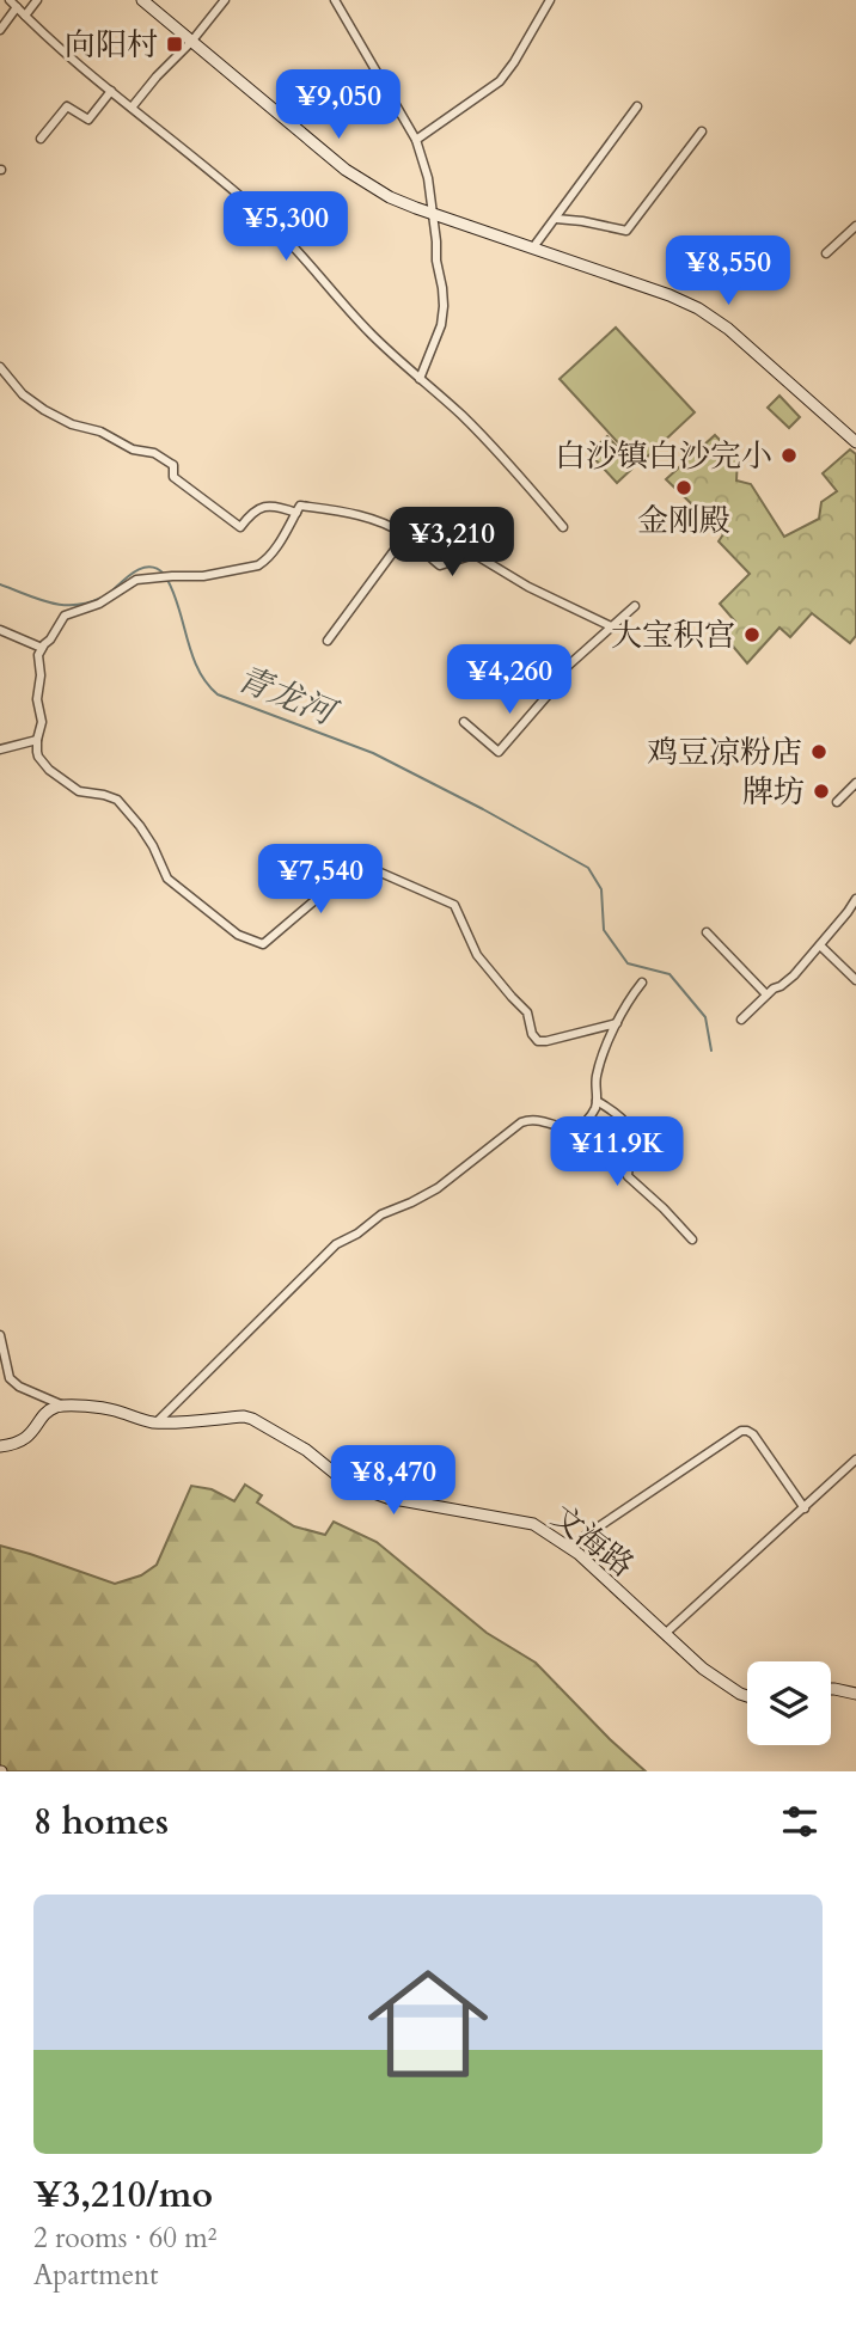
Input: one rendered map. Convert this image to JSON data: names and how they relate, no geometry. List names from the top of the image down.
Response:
{
  "streets": {
    "street": ["文海路"]
  },
  "water": ["青龙河"],
  "places": {
    "transit": ["向阳村"],
    "other": [
      "白沙镇白沙完小",
      "金刚殿",
      "大宝积宫",
      "鸡豆凉粉店",
      "牌坊"
    ]
  },
  "page": {
    "price": [
      "¥9,050",
      "¥5,300",
      "¥8,550",
      "¥3,210",
      "¥4,260",
      "¥7,540",
      "¥11.9K",
      "¥8,470"
    ],
    "heading": "8 homes",
    "list": [
      {
        "name": "¥3,210/mo",
        "note": "2 rooms · 60 m² · Apartment"
      }
    ]
  }
}
